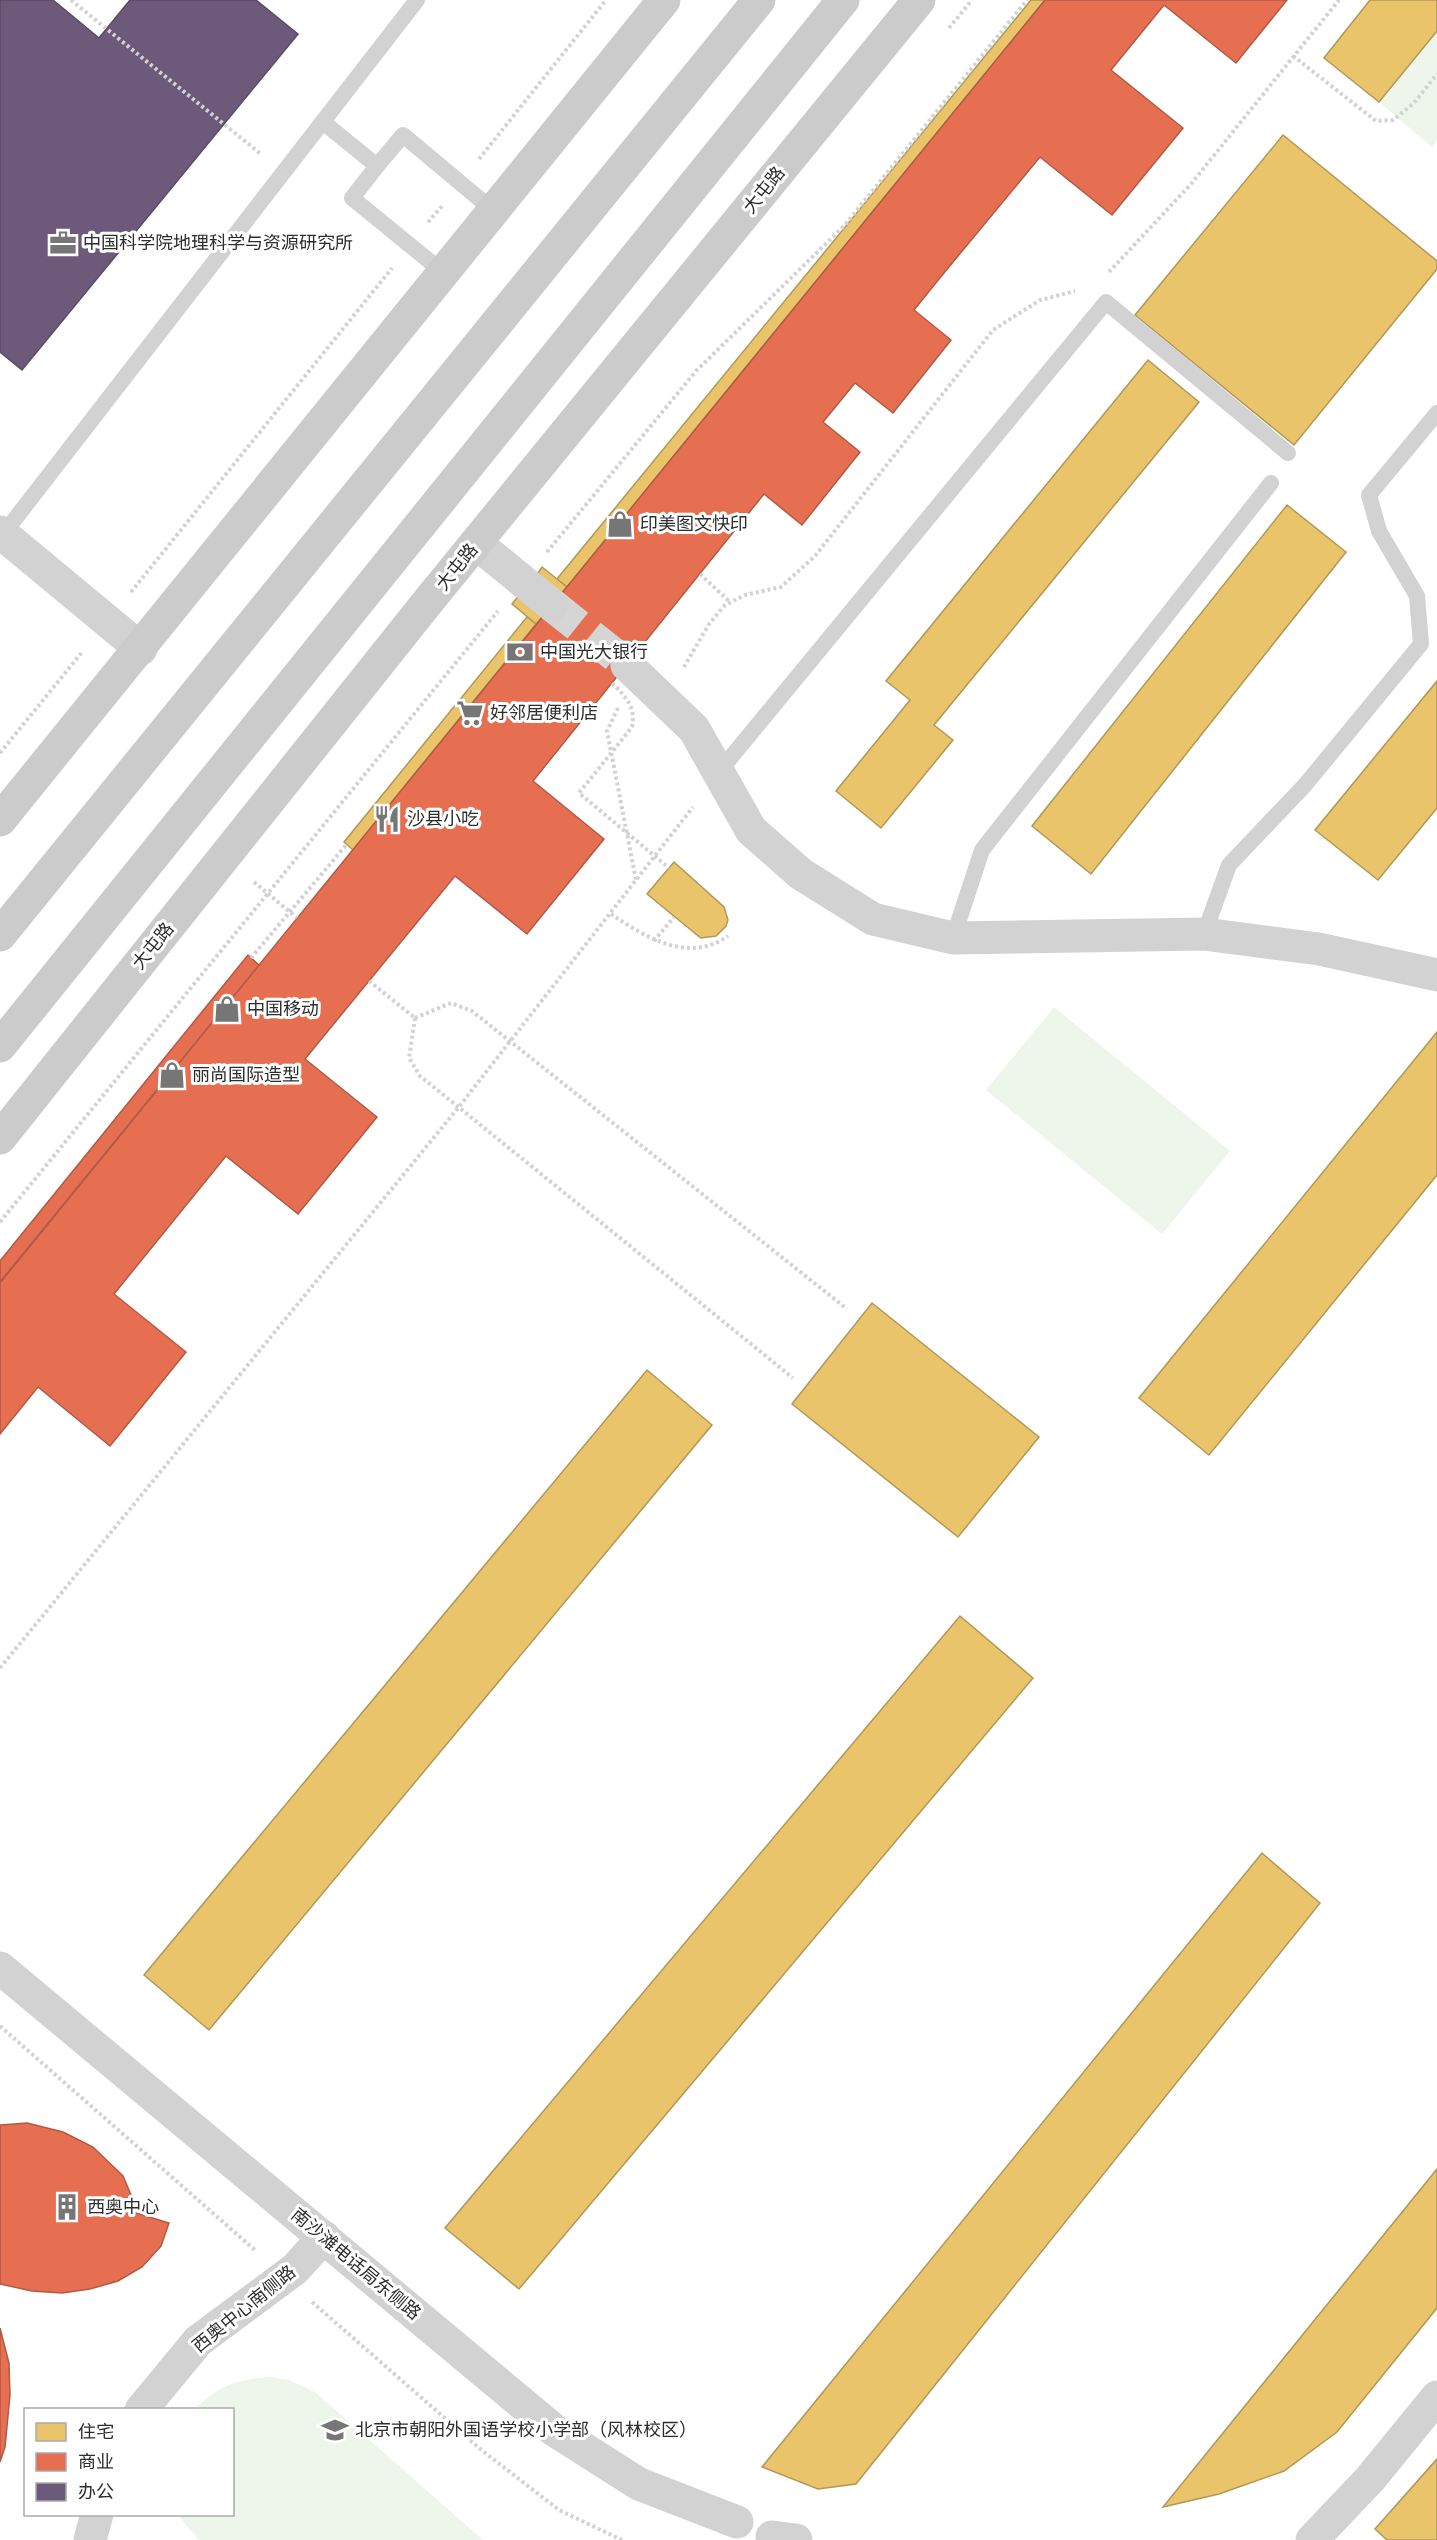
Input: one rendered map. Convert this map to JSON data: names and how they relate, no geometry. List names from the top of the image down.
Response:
{
  "streets": {
    "street": ["大屯路", "南沙滩电话局东侧路", "西奥中心南侧路"]
  },
  "crossings": [
    ["南沙滩电话局东侧路", "西奥中心南侧路"]
  ],
  "places": {
    "office": ["中国科学院地理科学与资源研究所"],
    "shop": ["印美图文快印", "中国移动", "丽尚国际造型"],
    "bank": ["中国光大银行"],
    "supermarket": ["好邻居便利店"],
    "restaurant": ["沙县小吃"],
    "building": ["西奥中心"],
    "school or university": ["北京市朝阳外国语学校小学部（风林校区）"]
  },
  "legend": ["住宅", "商业", "办公"]
}
